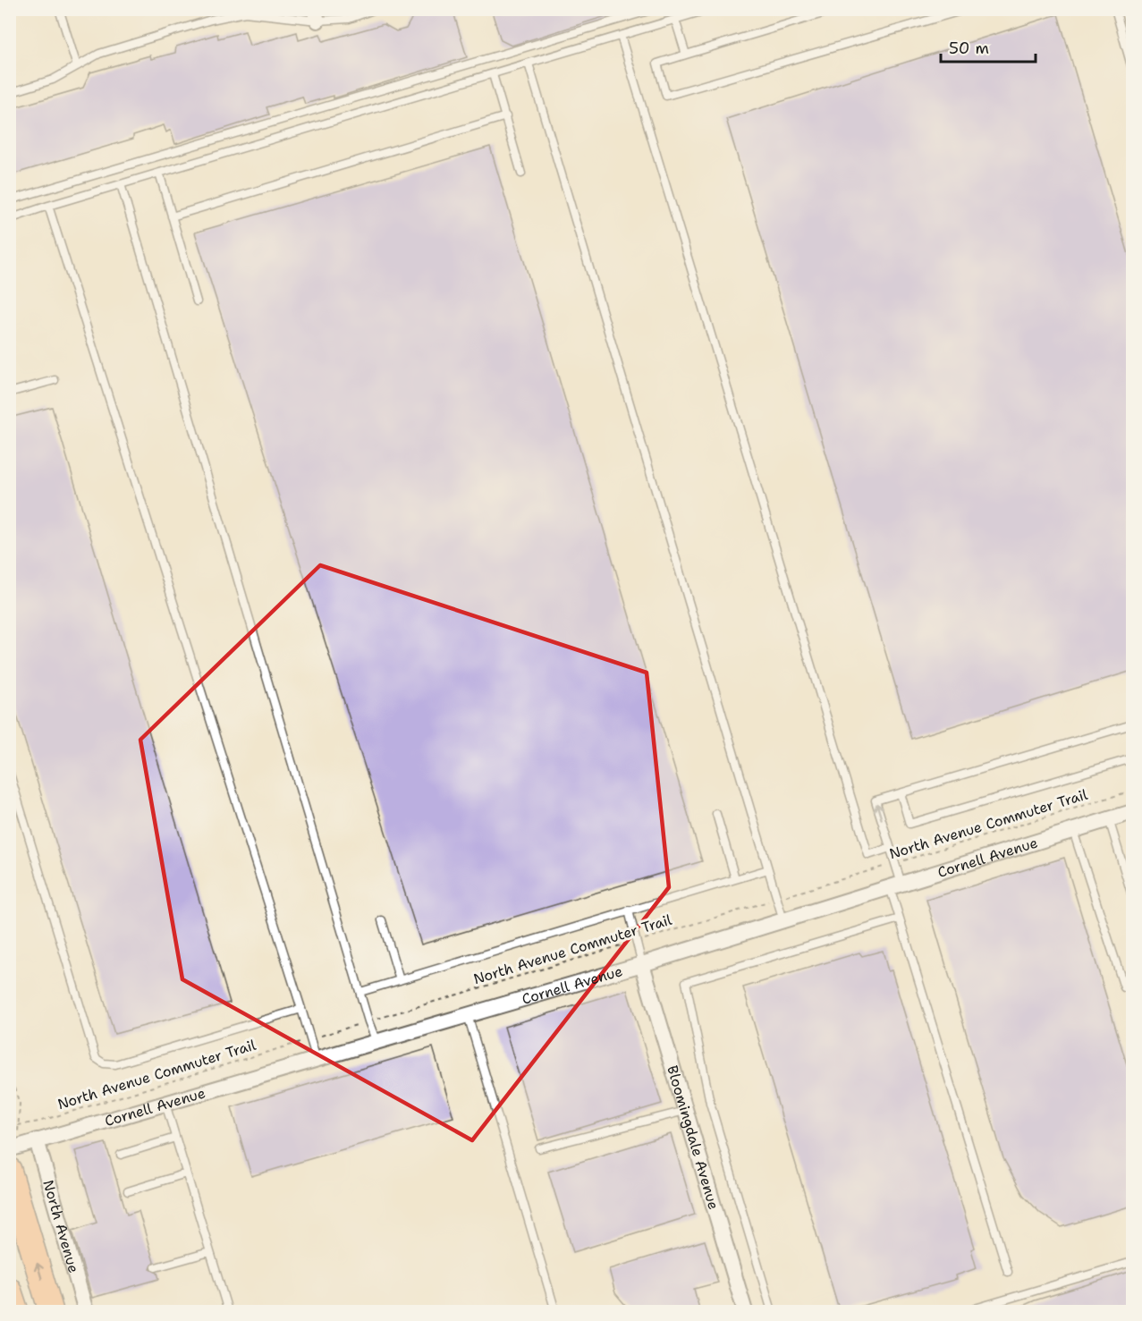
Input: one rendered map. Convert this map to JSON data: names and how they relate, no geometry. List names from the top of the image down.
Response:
{
  "streets": {
    "street": ["Cornell Avenue", "Bloomingdale Avenue", "North Avenue"],
    "path": ["North Avenue Commuter Trail"]
  },
  "crossings": [
    ["Cornell Avenue", "Bloomingdale Avenue"],
    ["Cornell Avenue", "North Avenue"]
  ],
  "scale_bar": "50 m"
}
